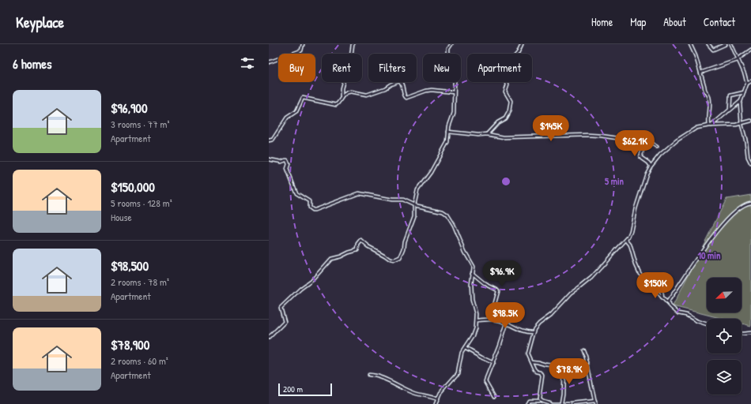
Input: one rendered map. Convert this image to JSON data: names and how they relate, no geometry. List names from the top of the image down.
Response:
{
  "scale_bar": "200 m",
  "north": "bottom left",
  "page": {
    "header": "Keyplace",
    "nav": [
      "Home",
      "Map",
      "About",
      "Contact"
    ],
    "heading": "6 homes",
    "chip": [
      "Buy",
      "Rent",
      "Filters",
      "New",
      "Apartment"
    ],
    "list": [
      {
        "name": "$96,900",
        "note": "3 rooms · 77 m² · Apartment"
      },
      {
        "name": "$150,000",
        "note": "5 rooms · 128 m² · House"
      },
      {
        "name": "$98,500",
        "note": "2 rooms · 78 m² · Apartment"
      },
      {
        "name": "$78,900",
        "note": "2 rooms · 60 m² · Apartment"
      }
    ],
    "price": [
      "$145K",
      "$62.1K",
      "$96.9K",
      "$150K",
      "$98.5K",
      "$78.9K"
    ],
    "scale": "200 m"
  },
  "rings": ["5 min", "10 min"]
}
